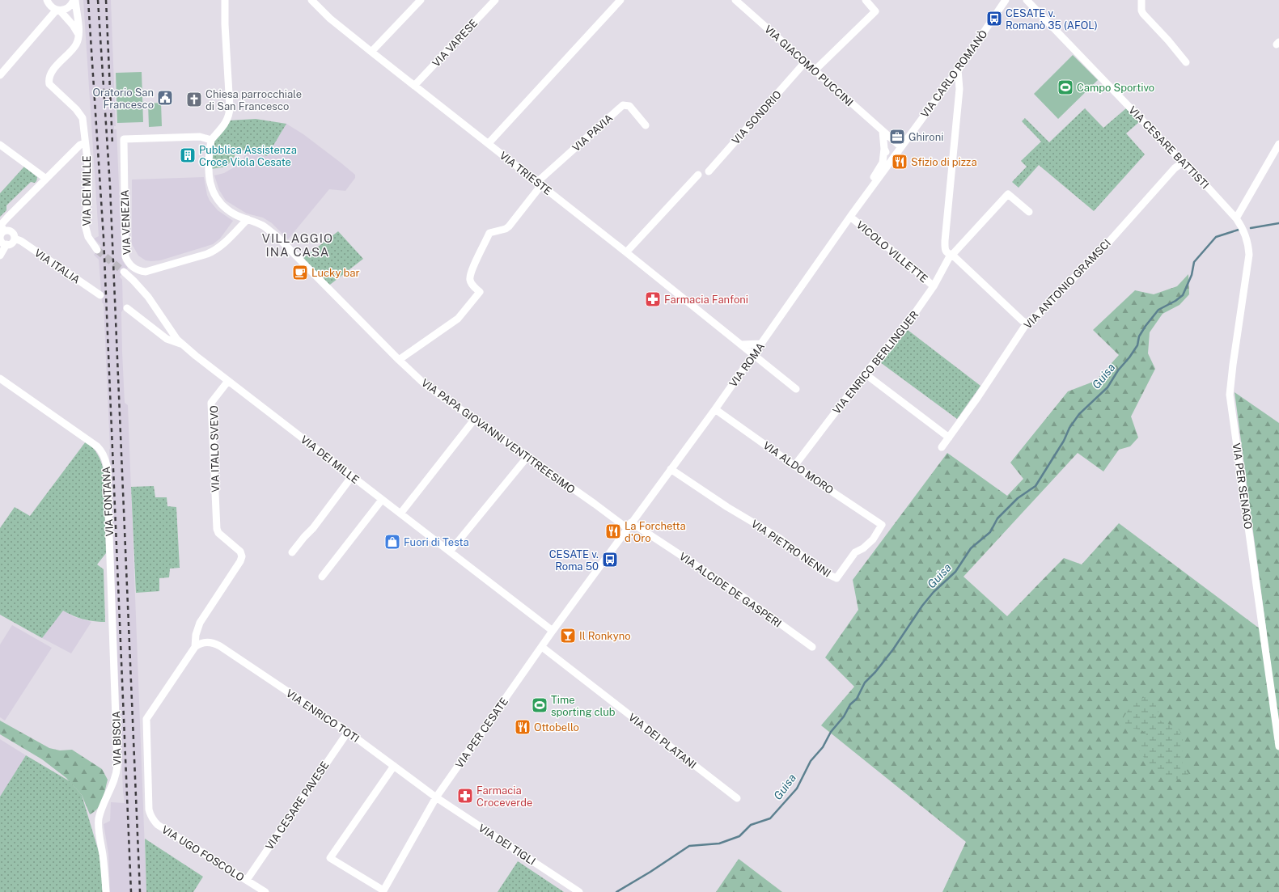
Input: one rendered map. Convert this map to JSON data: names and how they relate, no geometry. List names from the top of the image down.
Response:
{
  "streets": {
    "street": [
      "VIA VARESE",
      "VIA GIACOMO PUCCINI",
      "VIA CARLO ROMANÒ",
      "VIA SONDRIO",
      "VIA PAVIA",
      "VIA CESARE BATTISTI",
      "VIA TRIESTE",
      "VIA DEI MILLE",
      "VIA VENEZIA",
      "VICOLO VILLETTE",
      "VIA ITALIA",
      "VIA ANTONIO GRAMSCI",
      "VIA ENRICO BERLINGUER",
      "VIA ROMA",
      "VIA PAPA GIOVANNI VENTITREESIMO",
      "VIA ITALO SVEVO",
      "VIA ALDO MORO",
      "VIA PER SENAGO",
      "VIA FONTANA",
      "VIA PIETRO NENNI",
      "VIA ALCIDE DE GASPERI",
      "VIA ENRICO TOTI",
      "VIA PER CESATE",
      "VIA BISCIA",
      "VIA DEI PLATANI",
      "VIA CESARE PAVESE",
      "VIA DEI TIGLI",
      "VIA UGO FOSCOLO"
    ]
  },
  "crossings": [
    ["VIA VARESE", "VIA TRIESTE"],
    ["VIA GIACOMO PUCCINI", "VIA CARLO ROMANÒ"],
    ["VIA GIACOMO PUCCINI", "VIA SONDRIO"],
    ["VIA GIACOMO PUCCINI", "VIA ROMA"],
    ["VIA CARLO ROMANÒ", "VIA ROMA"],
    ["VIA PAVIA", "VIA TRIESTE"],
    ["VIA PAVIA", "VIA PAPA GIOVANNI VENTITREESIMO"],
    ["VIA CESARE BATTISTI", "VIA ANTONIO GRAMSCI"],
    ["VIA CESARE BATTISTI", "VIA PER SENAGO"],
    ["VIA TRIESTE", "VIA ROMA"],
    ["VIA DEI MILLE", "VIA ITALO SVEVO"],
    ["VIA DEI MILLE", "VIA PER CESATE"],
    ["VIA VENEZIA", "VIA PAPA GIOVANNI VENTITREESIMO"],
    ["VICOLO VILLETTE", "VIA ENRICO BERLINGUER"],
    ["VICOLO VILLETTE", "VIA ROMA"],
    ["VIA ENRICO BERLINGUER", "VIA ALDO MORO"],
    ["VIA ROMA", "VIA PAPA GIOVANNI VENTITREESIMO"],
    ["VIA ROMA", "VIA ALDO MORO"],
    ["VIA ROMA", "VIA PIETRO NENNI"],
    ["VIA ROMA", "VIA ALCIDE DE GASPERI"],
    ["VIA ROMA", "VIA PER CESATE"],
    ["VIA PAPA GIOVANNI VENTITREESIMO", "VIA ALCIDE DE GASPERI"],
    ["VIA ITALO SVEVO", "VIA UGO FOSCOLO"],
    ["VIA ALDO MORO", "VIA PIETRO NENNI"],
    ["VIA FONTANA", "VIA BISCIA"],
    ["VIA ENRICO TOTI", "VIA PER CESATE"],
    ["VIA ENRICO TOTI", "VIA CESARE PAVESE"],
    ["VIA ENRICO TOTI", "VIA DEI TIGLI"],
    ["VIA PER CESATE", "VIA DEI PLATANI"],
    ["VIA PER CESATE", "VIA DEI TIGLI"],
    ["VIA CESARE PAVESE", "VIA UGO FOSCOLO"]
  ],
  "districts": ["VILLAGGIO INA CASA"],
  "water": ["Guisa"],
  "places": {
    "bus stop": ["CESATE v. Romanò 35 (AFOL)", "CESATE v. Roma 50"],
    "sports": ["Campo Sportivo", "Time sporting club"],
    "public building": ["Oratorio San Francesco"],
    "church": ["Chiesa parrocchiale di San Francesco"],
    "office": ["Ghironi"],
    "building": ["Pubblica Assistenza Croce Viola Cesate"],
    "restaurant": ["Sfizio di pizza", "La Forchetta d'Oro", "Ottobello"],
    "cafe": ["Lucky bar"],
    "pharmacy": ["Farmacia Fanfoni", "Farmacia Croceverde"],
    "shop": ["Fuori di Testa"],
    "bar": ["Il Ronkyno"]
  }
}
